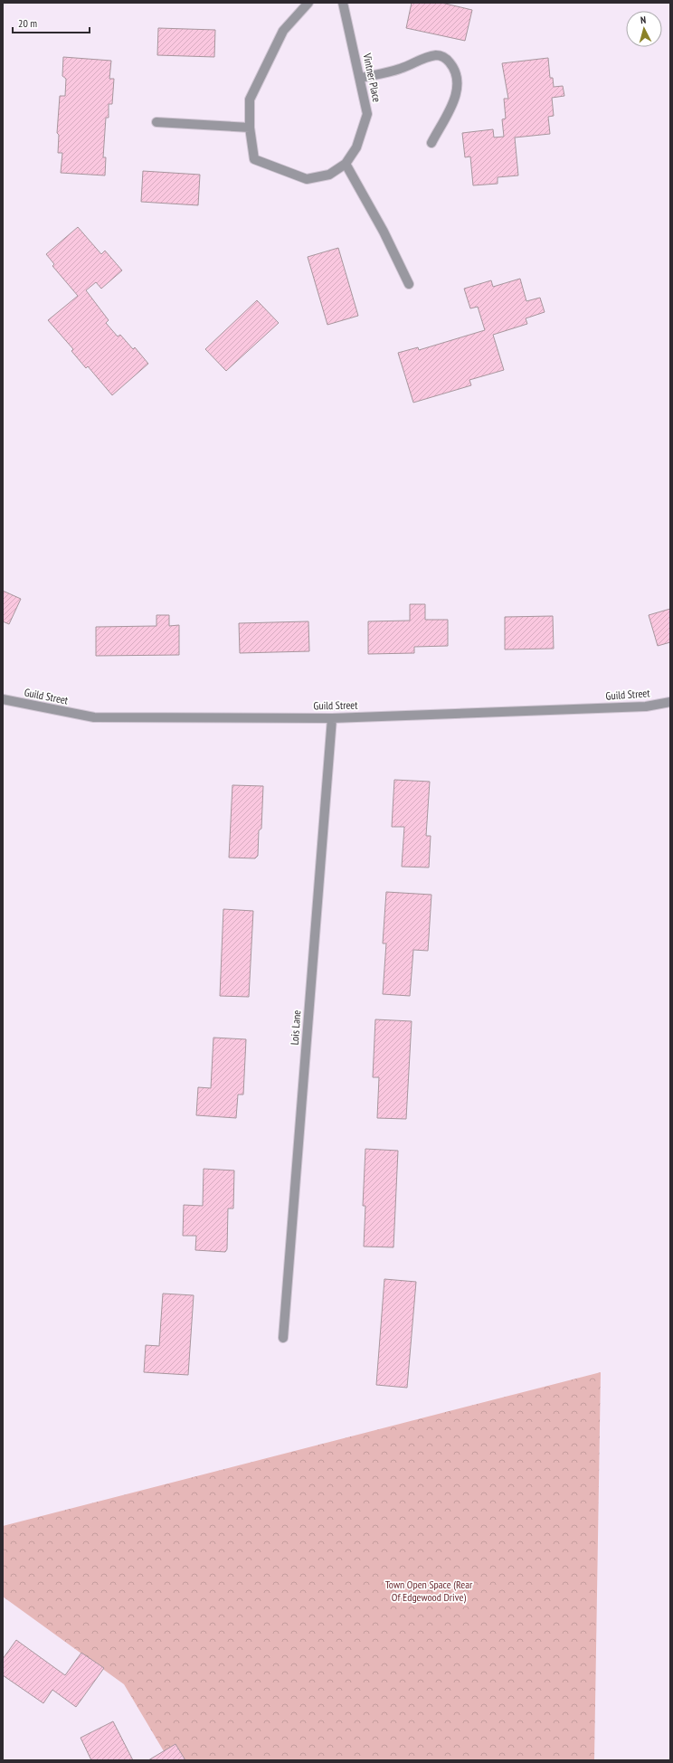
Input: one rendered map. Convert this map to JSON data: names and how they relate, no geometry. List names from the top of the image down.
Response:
{
  "streets": {
    "street": ["Vintner Place", "Guild Street", "Lois Lane"]
  },
  "crossings": [
    ["Guild Street", "Lois Lane"]
  ],
  "parks": ["Town Open Space (Rear Of Edgewood Drive)"],
  "scale_bar": "20 m",
  "north": "top"
}
